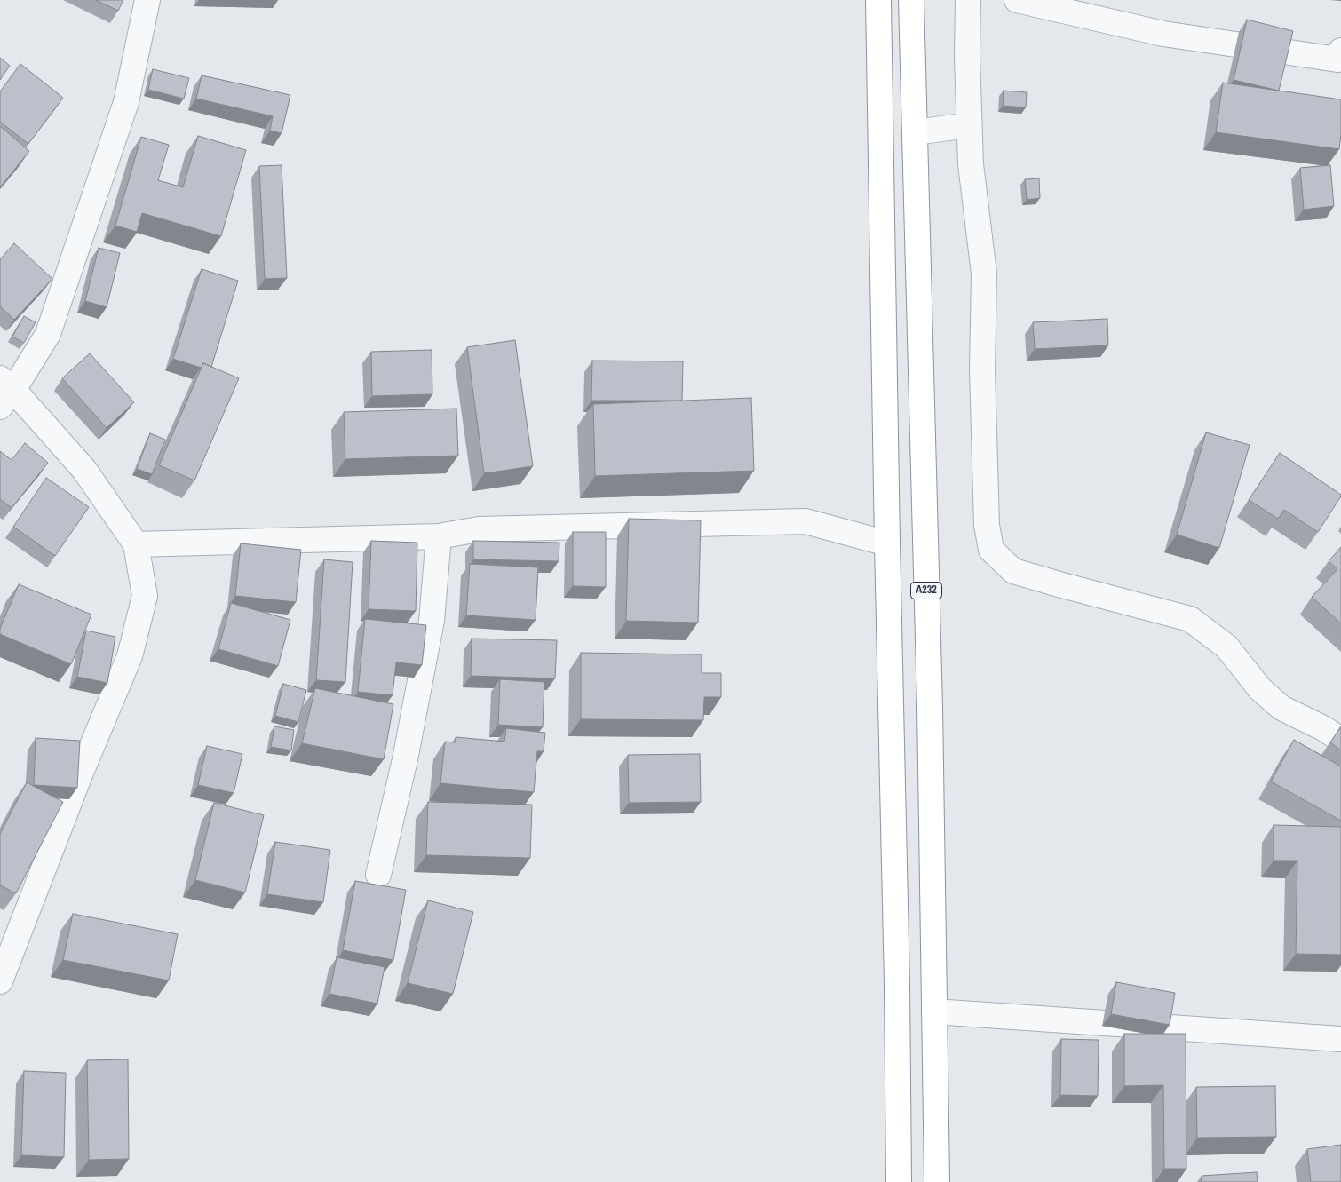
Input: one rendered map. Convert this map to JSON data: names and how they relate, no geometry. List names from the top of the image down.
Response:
{
  "streets": {
    "highway": ["A232"]
  }
}
